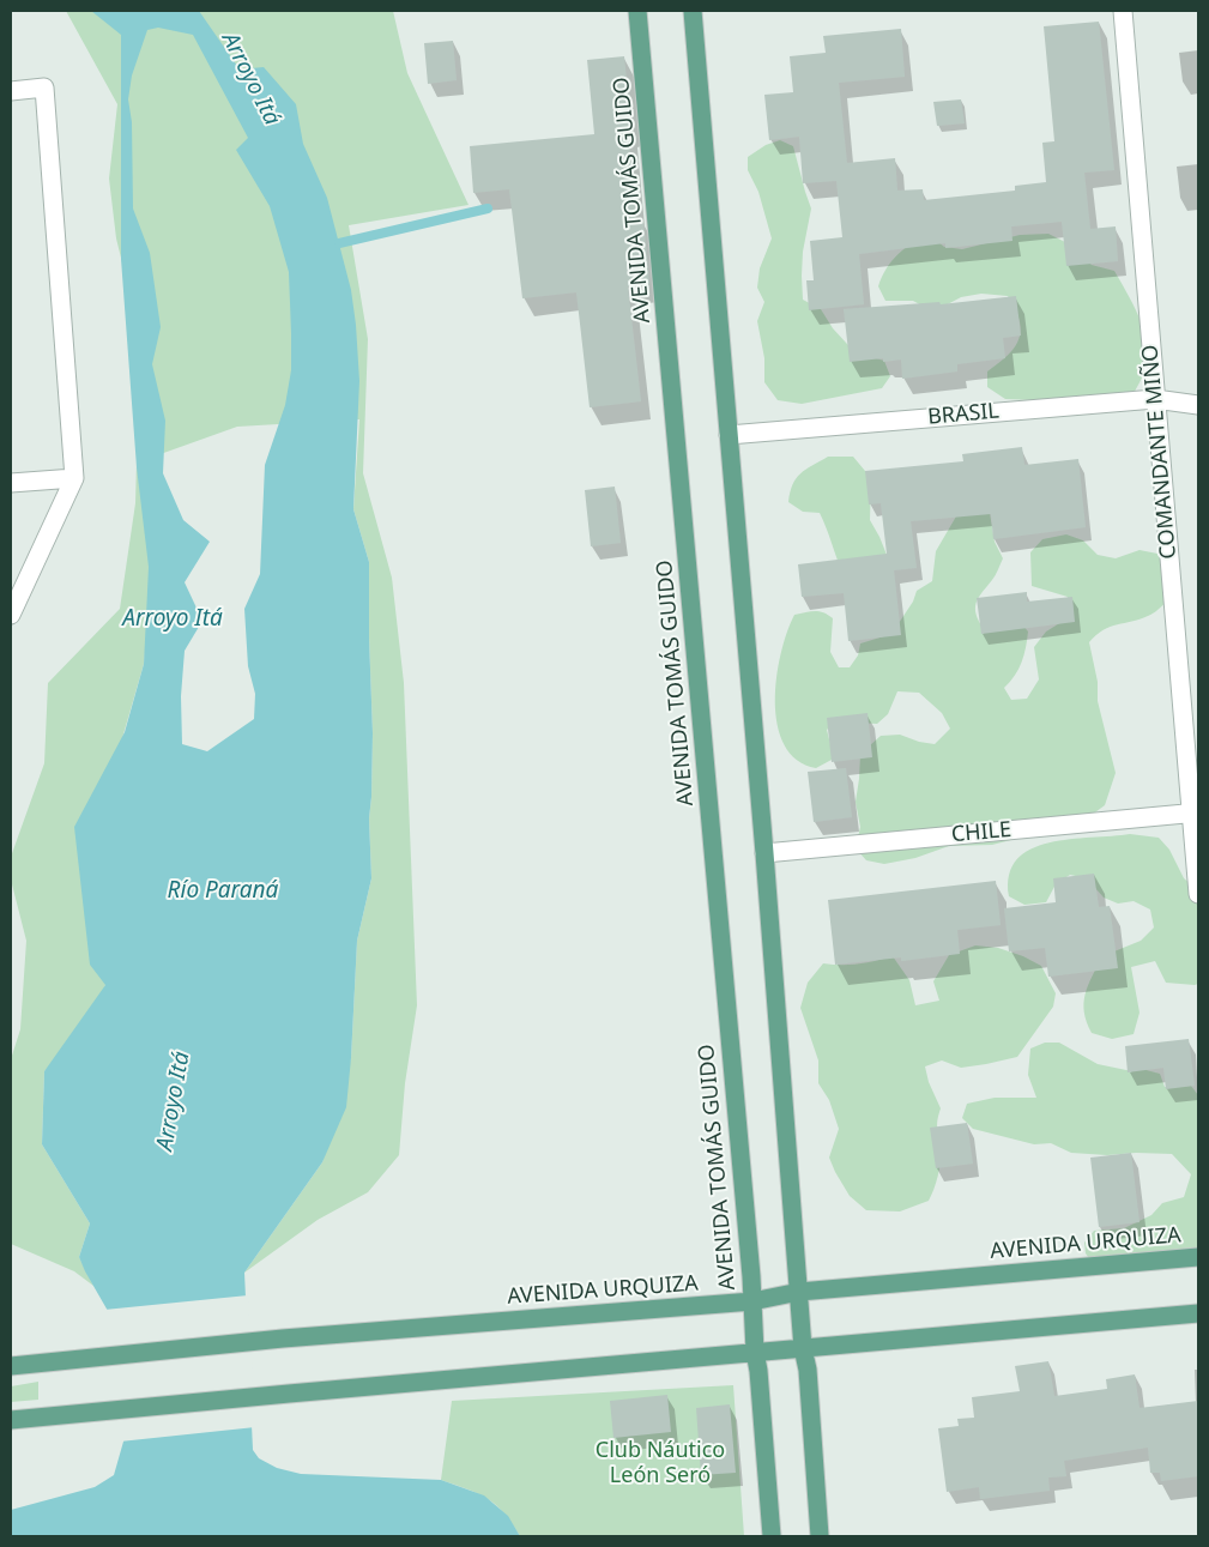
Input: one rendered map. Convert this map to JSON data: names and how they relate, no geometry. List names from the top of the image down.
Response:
{
  "streets": {
    "main road": ["AVENIDA TOMÁS GUIDO", "AVENIDA URQUIZA"],
    "street": ["BRASIL", "COMANDANTE MIÑO", "CHILE"]
  },
  "crossings": [
    ["AVENIDA TOMÁS GUIDO", "AVENIDA URQUIZA"],
    ["BRASIL", "COMANDANTE MIÑO"],
    ["COMANDANTE MIÑO", "CHILE"]
  ],
  "water": ["Arroyo Itá", "Río Paraná"],
  "parks": ["Club Náutico León Seró"]
}
